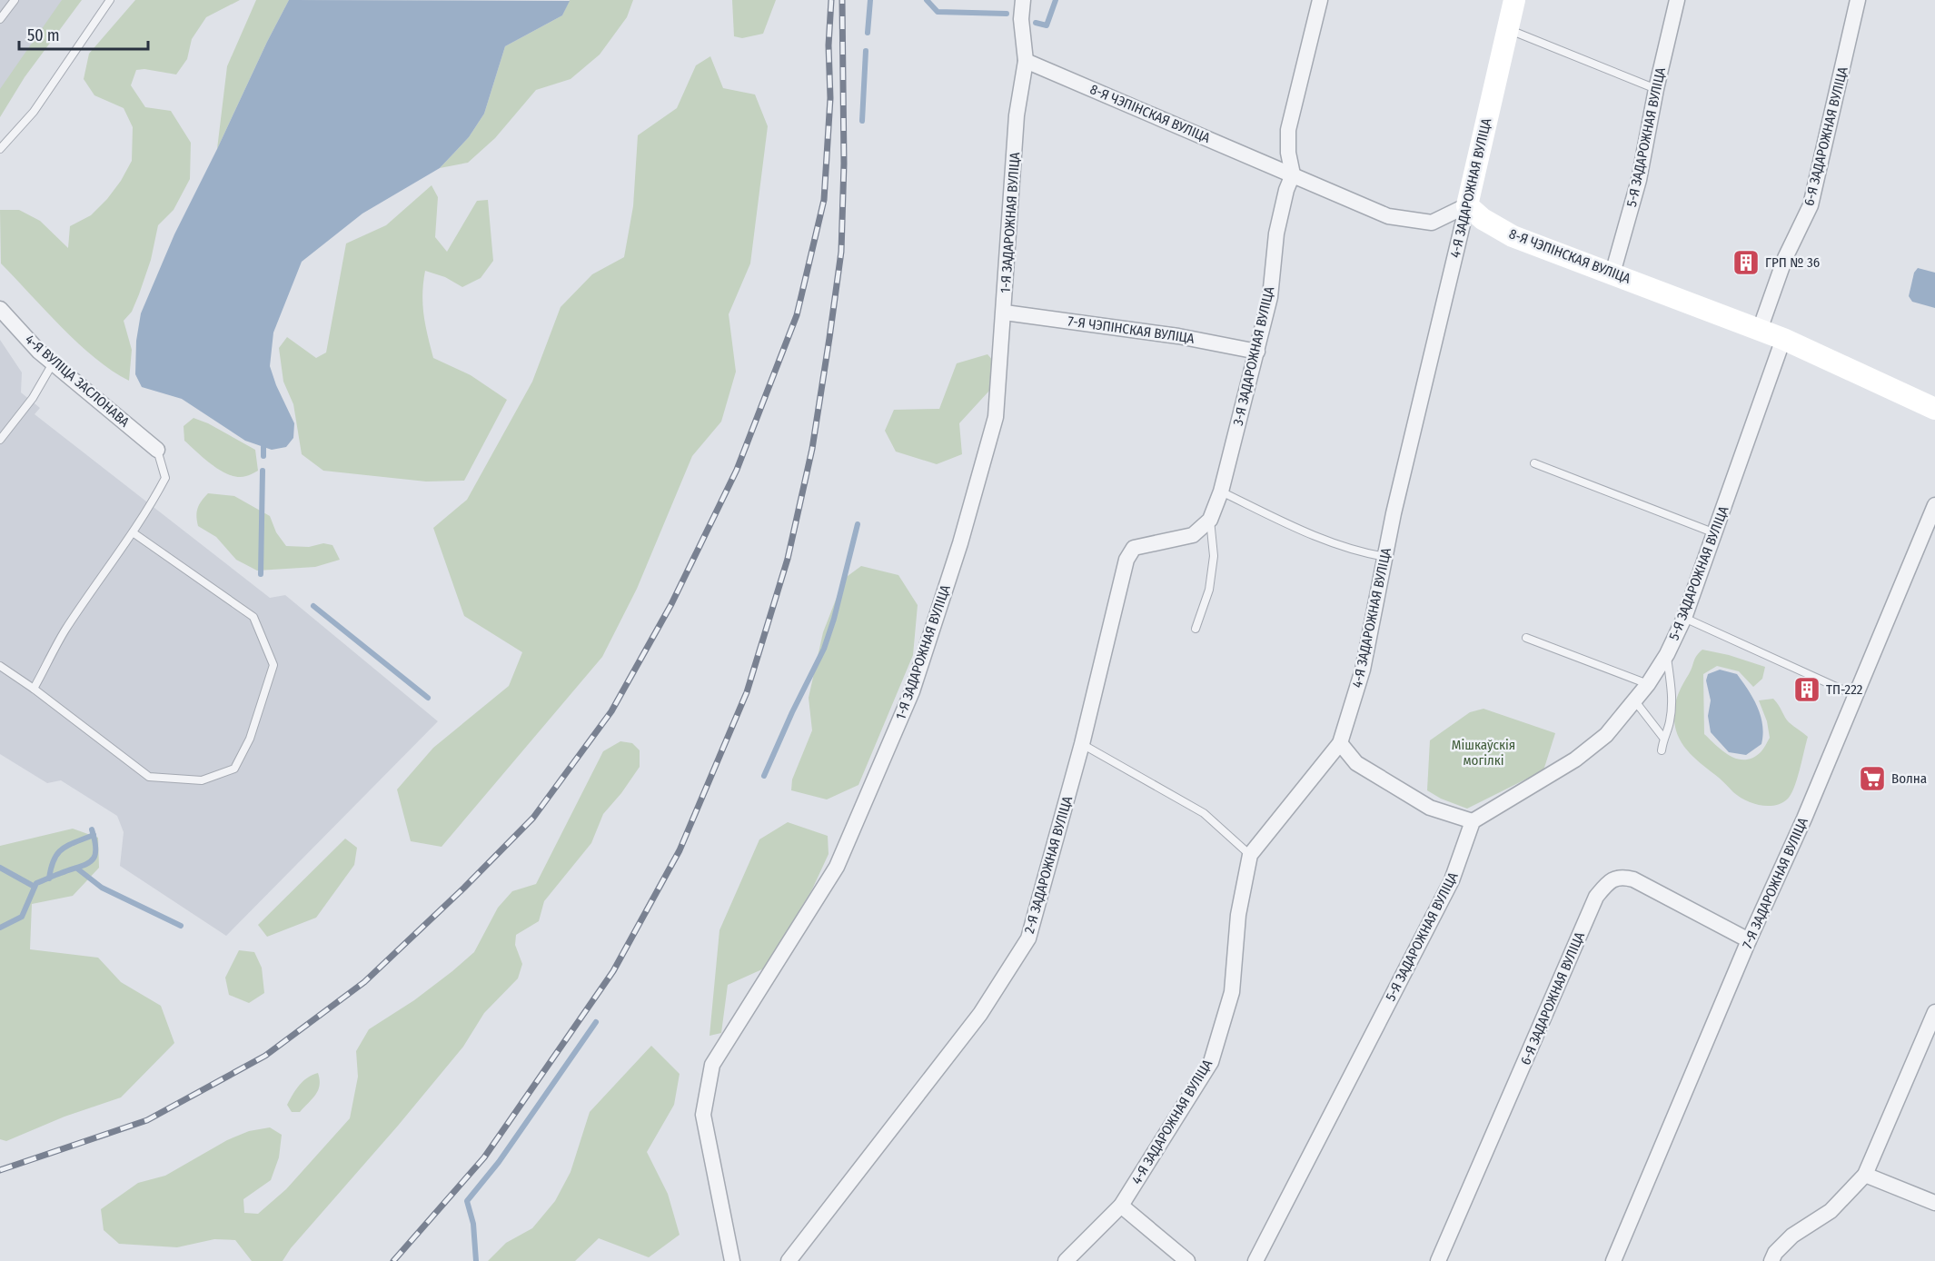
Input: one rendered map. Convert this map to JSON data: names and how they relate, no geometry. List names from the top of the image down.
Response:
{
  "streets": {
    "main road": ["8-Я ЧЭПІНСКАЯ ВУЛІЦА", "4-Я ЗАДАРОЖНАЯ ВУЛІЦА"],
    "street": [
      "6-Я ЗАДАРОЖНАЯ ВУЛІЦА",
      "5-Я ЗАДАРОЖНАЯ ВУЛІЦА",
      "1-Я ЗАДАРОЖНАЯ ВУЛІЦА",
      "7-Я ЧЭПІНСКАЯ ВУЛІЦА",
      "3-Я ЗАДАРОЖНАЯ ВУЛІЦА",
      "4-Я ВУЛІЦА ЗАСЛОНАВА",
      "2-Я ЗАДАРОЖНАЯ ВУЛІЦА",
      "7-Я ЗАДАРОЖНАЯ ВУЛІЦА"
    ]
  },
  "crossings": [
    ["8-Я ЧЭПІНСКАЯ ВУЛІЦА", "6-Я ЗАДАРОЖНАЯ ВУЛІЦА"],
    ["8-Я ЧЭПІНСКАЯ ВУЛІЦА", "5-Я ЗАДАРОЖНАЯ ВУЛІЦА"],
    ["8-Я ЧЭПІНСКАЯ ВУЛІЦА", "4-Я ЗАДАРОЖНАЯ ВУЛІЦА"],
    ["8-Я ЧЭПІНСКАЯ ВУЛІЦА", "1-Я ЗАДАРОЖНАЯ ВУЛІЦА"],
    ["8-Я ЧЭПІНСКАЯ ВУЛІЦА", "3-Я ЗАДАРОЖНАЯ ВУЛІЦА"],
    ["6-Я ЗАДАРОЖНАЯ ВУЛІЦА", "7-Я ЗАДАРОЖНАЯ ВУЛІЦА"],
    ["1-Я ЗАДАРОЖНАЯ ВУЛІЦА", "7-Я ЧЭПІНСКАЯ ВУЛІЦА"],
    ["7-Я ЧЭПІНСКАЯ ВУЛІЦА", "3-Я ЗАДАРОЖНАЯ ВУЛІЦА"],
    ["3-Я ЗАДАРОЖНАЯ ВУЛІЦА", "2-Я ЗАДАРОЖНАЯ ВУЛІЦА"]
  ],
  "parks": ["Мішкаўскія могілкі"],
  "places": {
    "building": ["ГРП № 36", "ТП-222"],
    "supermarket": ["Волна"]
  },
  "scale_bar": "50 m"
}
